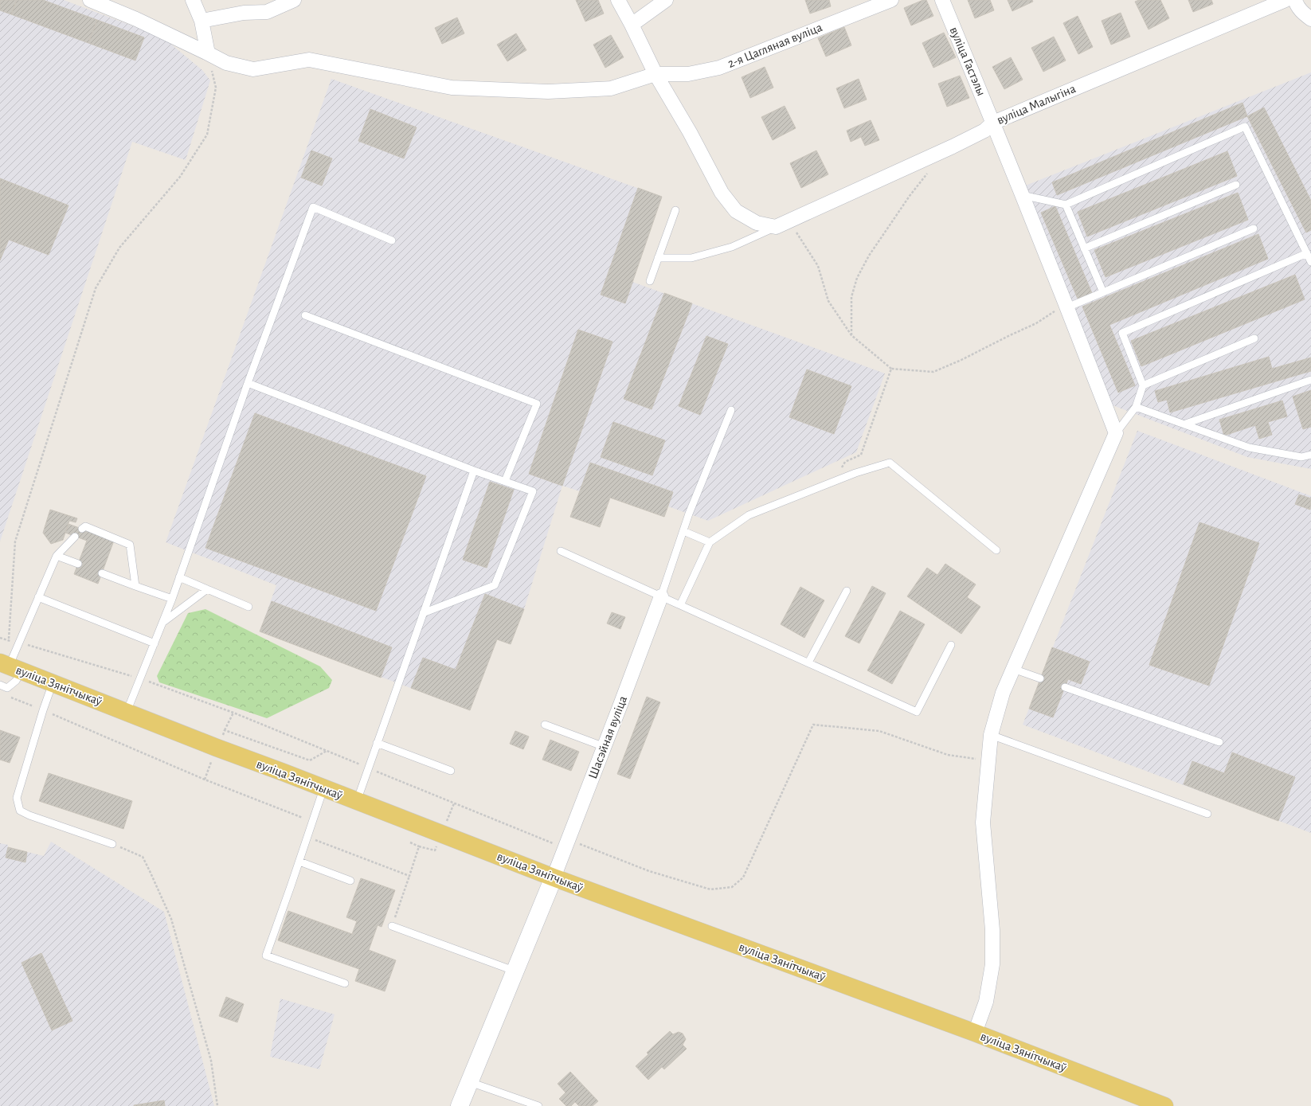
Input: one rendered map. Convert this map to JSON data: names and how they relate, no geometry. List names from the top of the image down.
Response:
{
  "streets": {
    "main road": ["вуліца Зянітчыкаў"],
    "street": [
      "2-я Цагляная вуліца",
      "вуліца Гастэлы",
      "вуліца Малыгіна",
      "Шасэйная вуліца"
    ]
  },
  "crossings": [
    ["вуліца Гастэлы", "вуліца Малыгіна"],
    ["вуліца Зянітчыкаў", "Шасэйная вуліца"]
  ]
}
